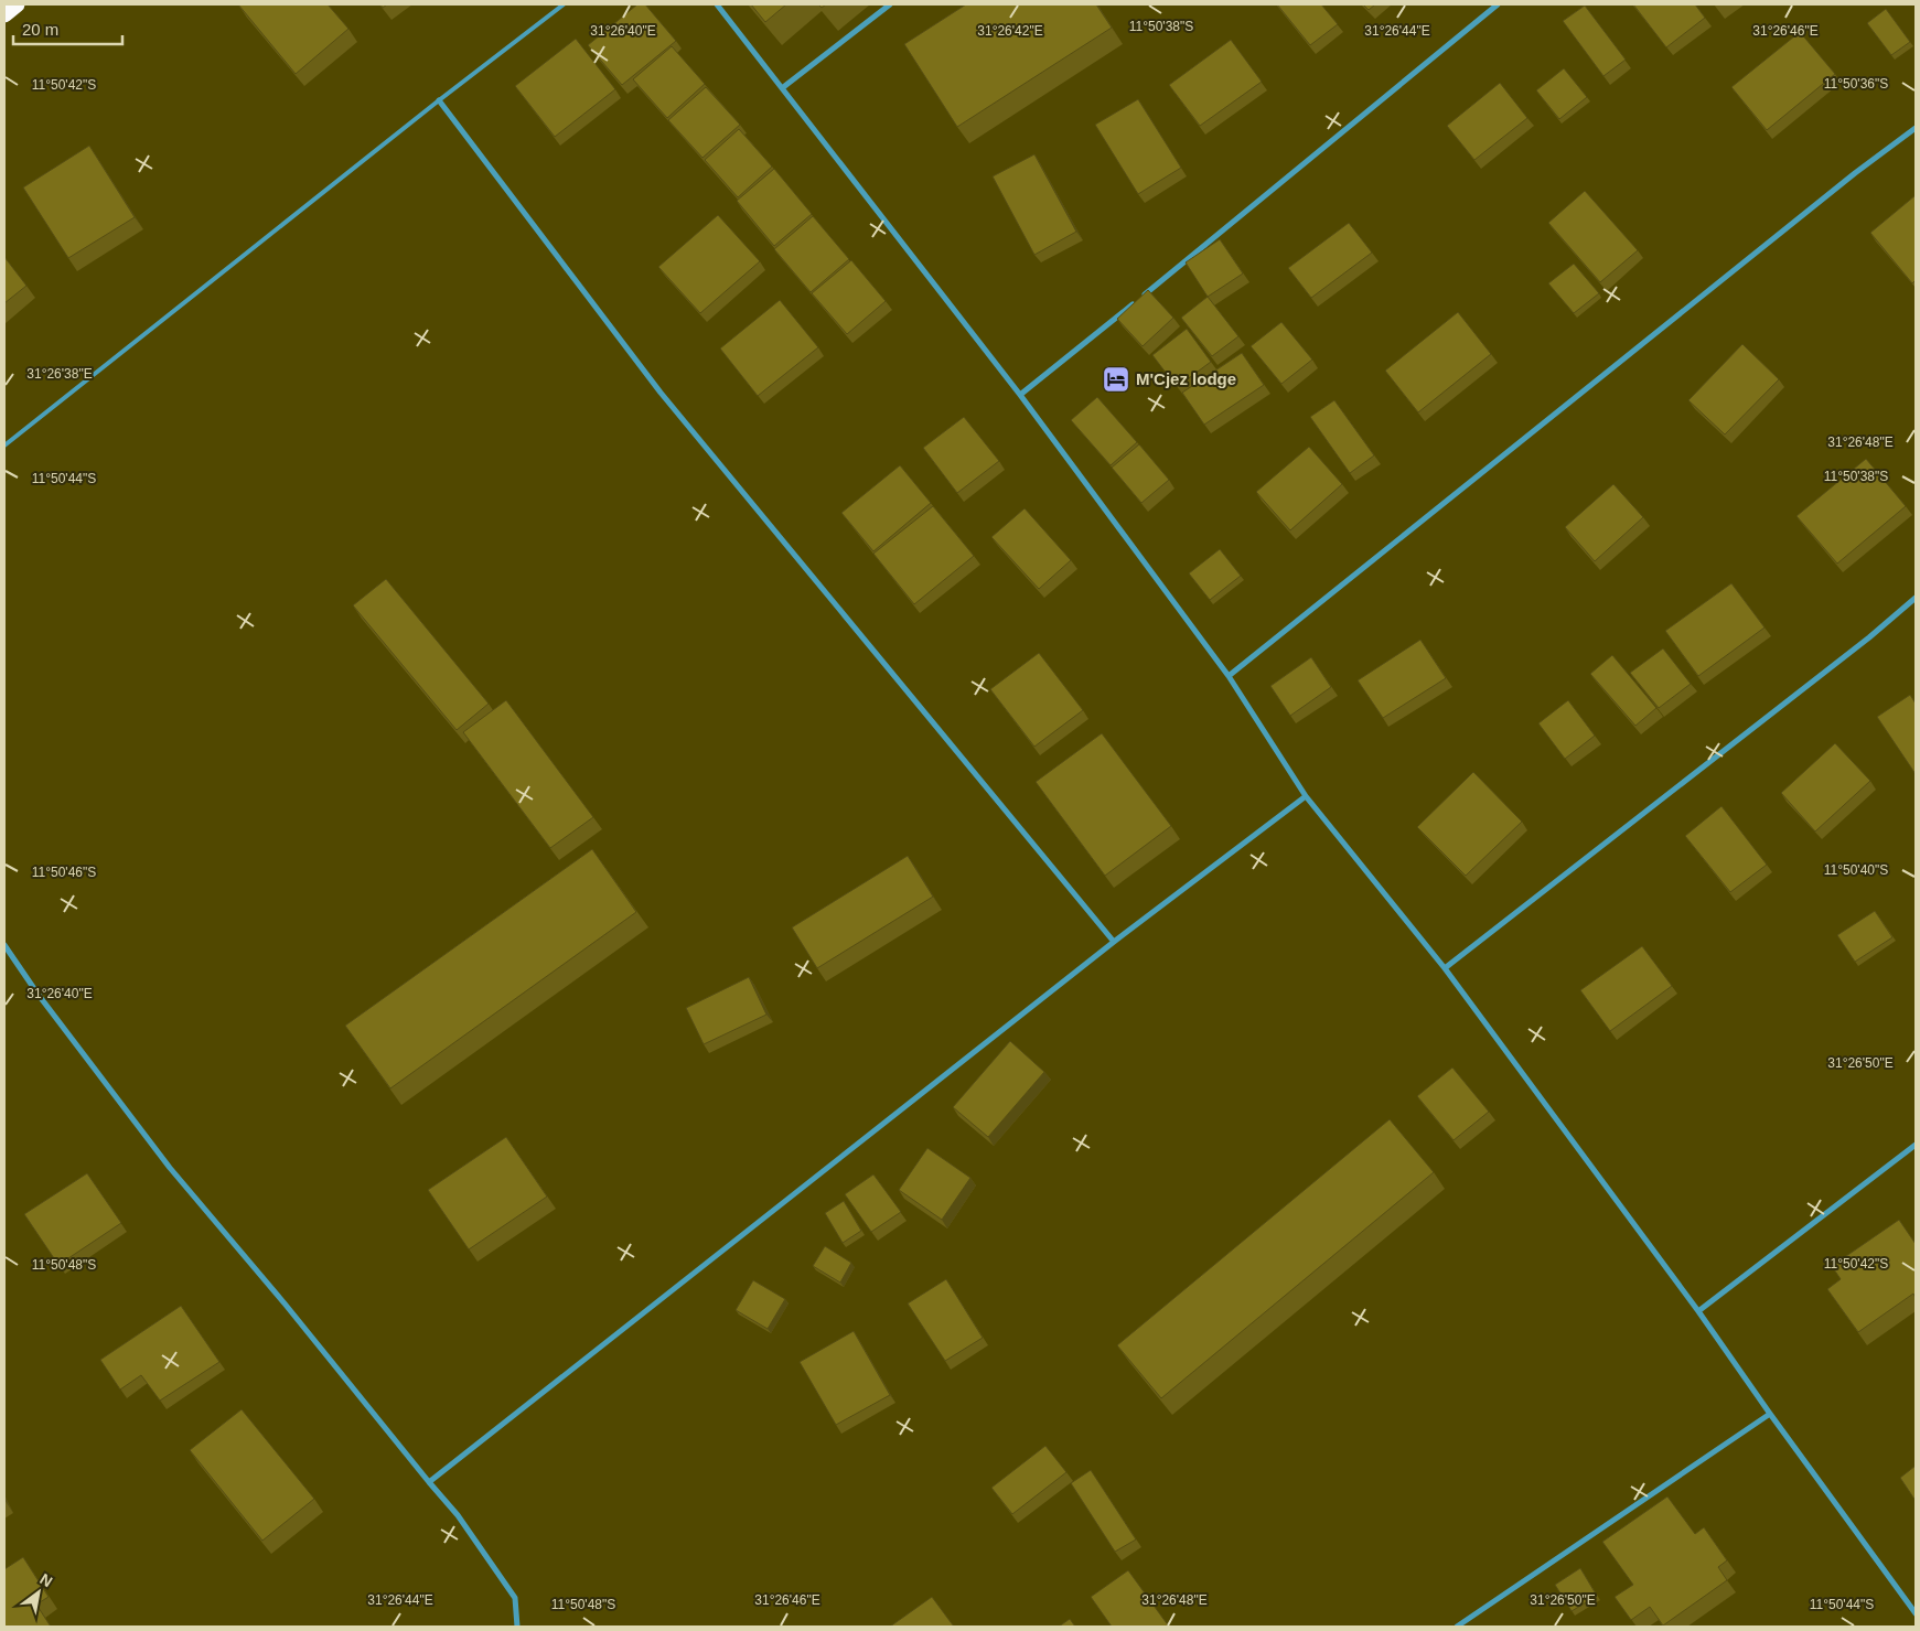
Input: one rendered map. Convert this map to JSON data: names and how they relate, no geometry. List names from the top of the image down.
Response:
{
  "places": {
    "hotel": ["M'Cjez lodge"]
  },
  "scale_bar": "20 m",
  "north": "top right",
  "coordinates": [
    "11°50'38\"S",
    "31°26'40\"E",
    "31°26'42\"E",
    "31°26'44\"E",
    "31°26'46\"E",
    "11°50'36\"S",
    "11°50'42\"S",
    "31°26'38\"E",
    "31°26'48\"E",
    "11°50'44\"S",
    "11°50'40\"S",
    "11°50'46\"S",
    "31°26'50\"E",
    "11°50'48\"S"
  ]
}
